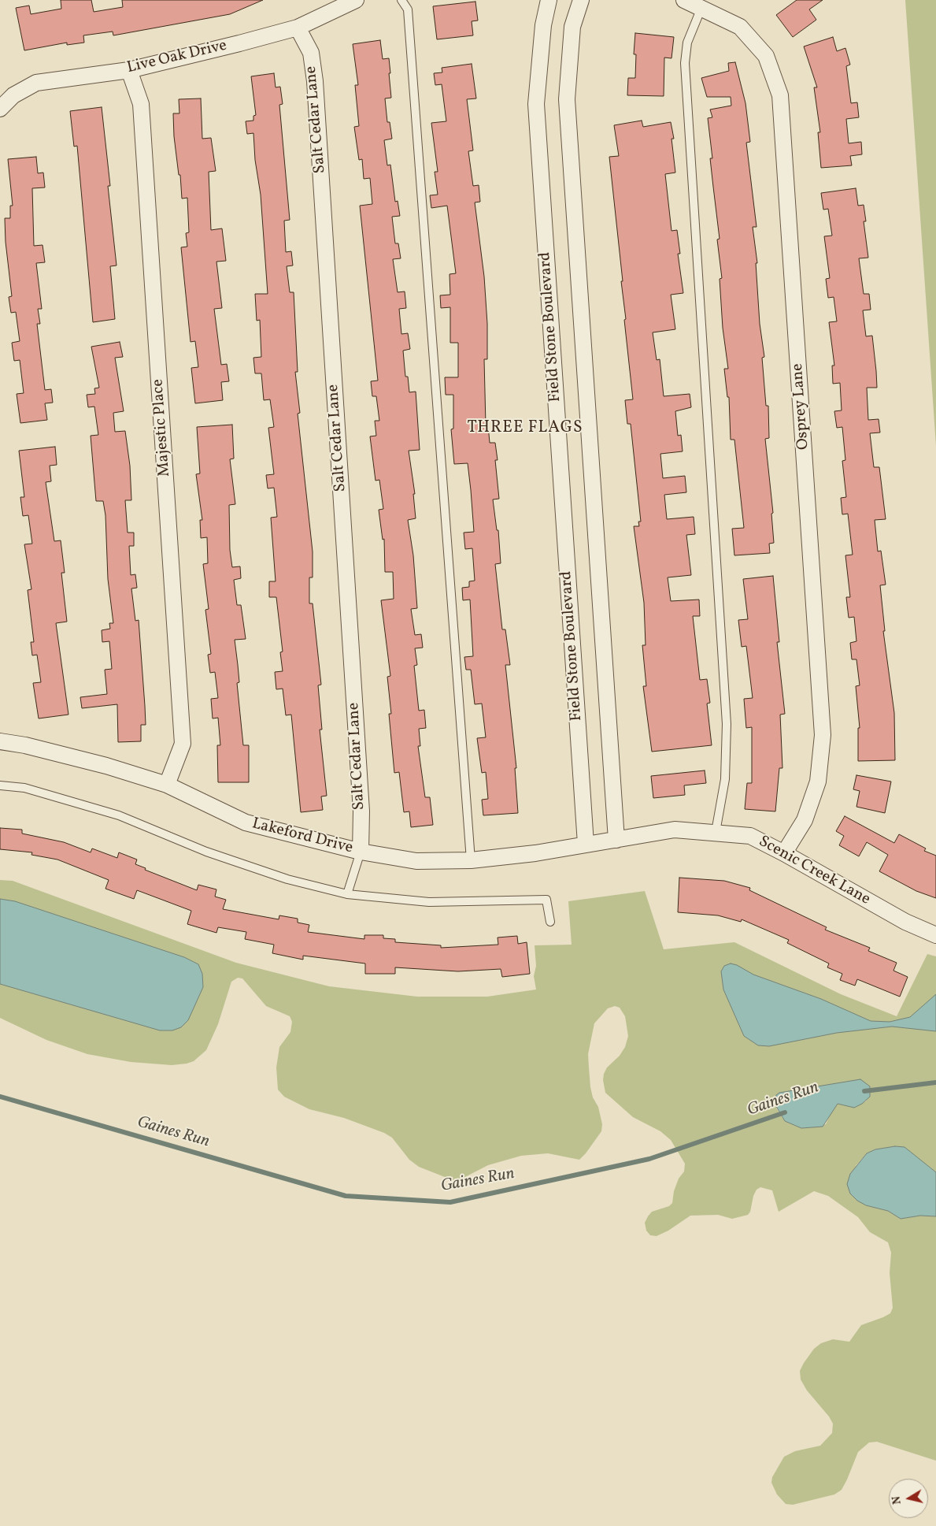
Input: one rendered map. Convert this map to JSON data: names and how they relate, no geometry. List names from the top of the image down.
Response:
{
  "streets": {
    "street": [
      "Live Oak Drive",
      "Salt Cedar Lane",
      "Field Stone Boulevard",
      "Osprey Lane",
      "Majestic Place",
      "Lakeford Drive",
      "Scenic Creek Lane"
    ]
  },
  "crossings": [
    ["Live Oak Drive", "Salt Cedar Lane"],
    ["Live Oak Drive", "Majestic Place"],
    ["Salt Cedar Lane", "Lakeford Drive"],
    ["Field Stone Boulevard", "Lakeford Drive"],
    ["Field Stone Boulevard", "Scenic Creek Lane"],
    ["Osprey Lane", "Scenic Creek Lane"],
    ["Majestic Place", "Lakeford Drive"],
    ["Lakeford Drive", "Scenic Creek Lane"]
  ],
  "districts": ["THREE FLAGS"],
  "water": ["Gaines Run"],
  "north": "left"
}
